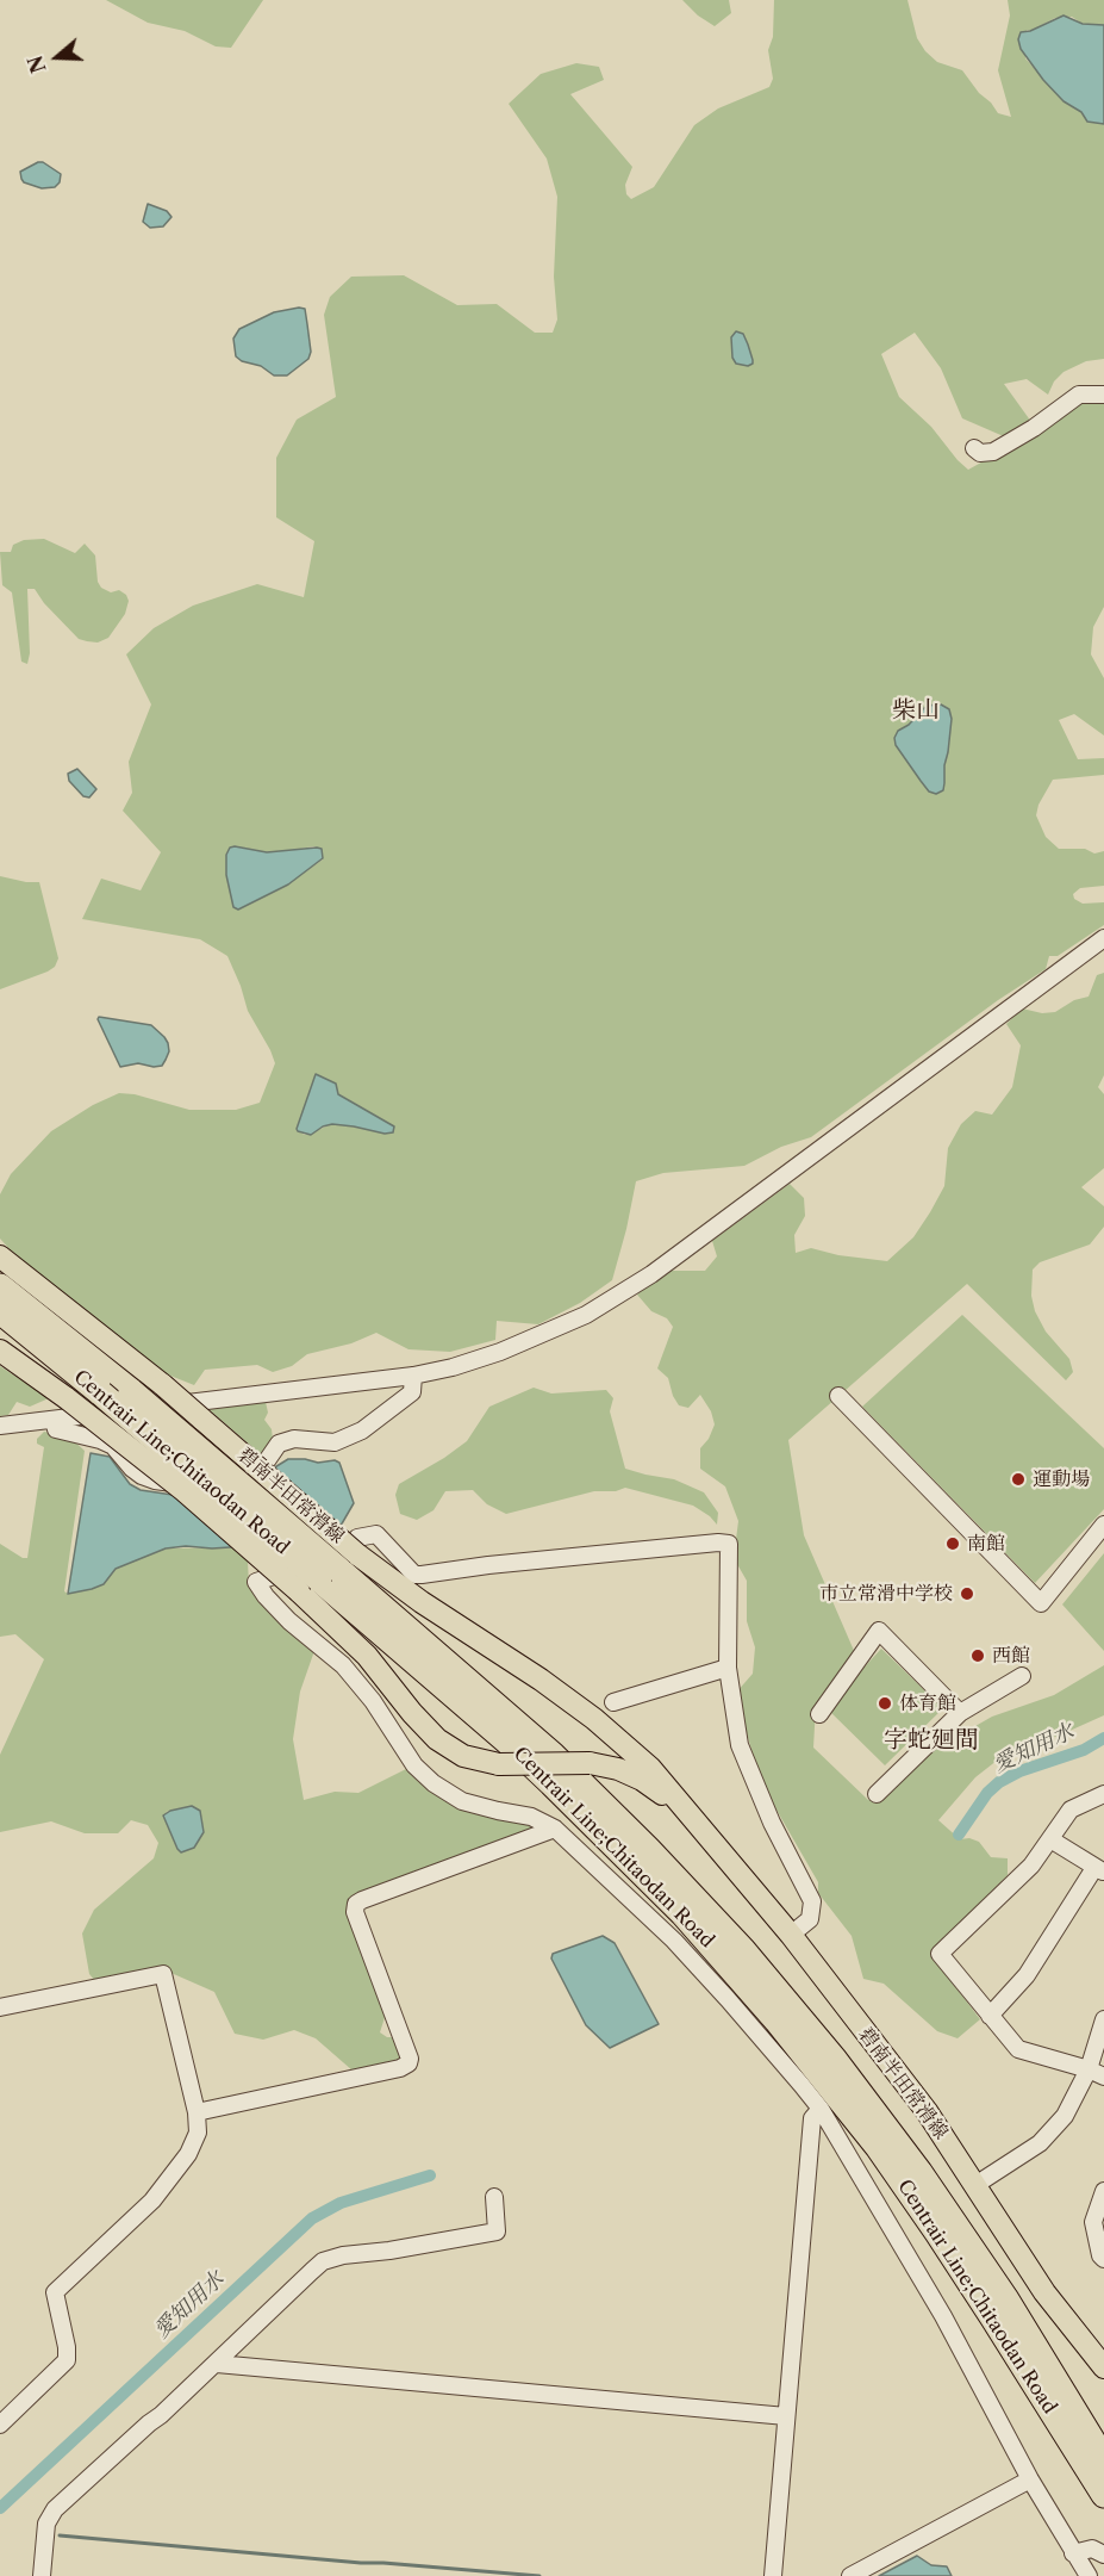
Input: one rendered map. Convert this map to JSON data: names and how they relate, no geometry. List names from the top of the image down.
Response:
{
  "streets": {
    "highway": ["Centrair Line;Chitaodan Road"],
    "main road": ["碧南半田常滑線"]
  },
  "crossings": [
    ["Centrair Line;Chitaodan Road", "碧南半田常滑線"]
  ],
  "districts": ["柴山", "字蛇廻間"],
  "water": ["愛知用水"],
  "places": [
    "運動場",
    "南館",
    "市立常滑中学校",
    "西館",
    "体育館"
  ],
  "north": "left"
}
